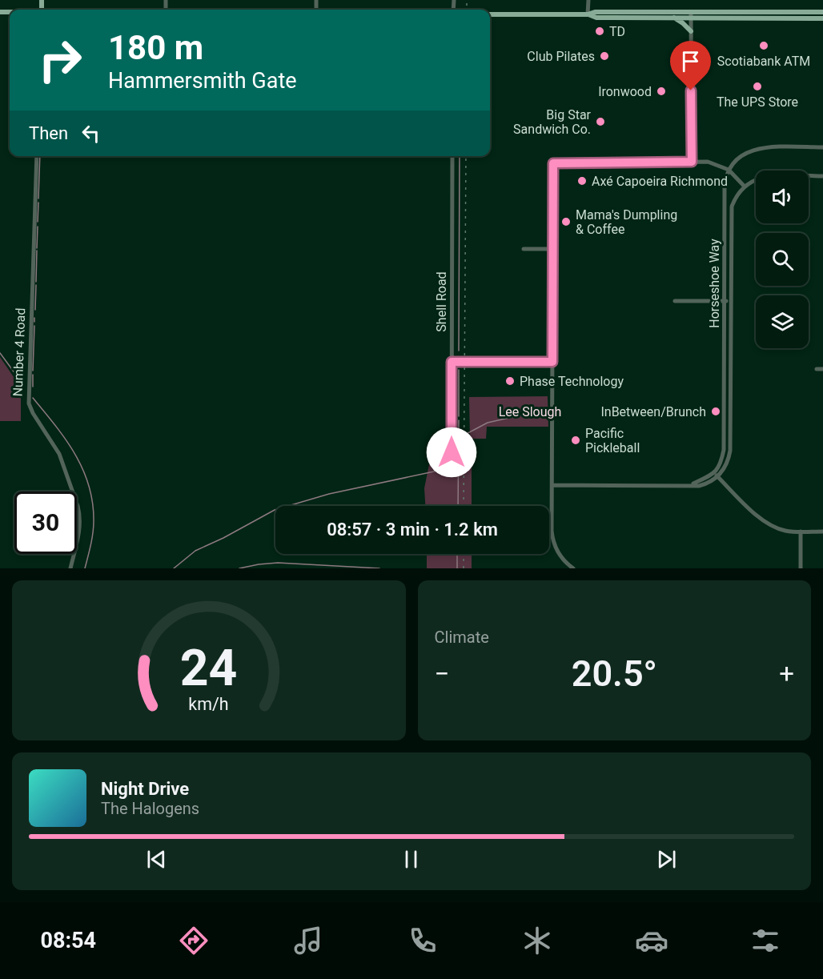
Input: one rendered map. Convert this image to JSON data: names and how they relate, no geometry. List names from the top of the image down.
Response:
{
  "streets": {
    "street": ["Horseshoe Way", "Shell Road", "Number 4 Road"]
  },
  "parks": ["Lee Slough"],
  "places": [
    "TD",
    "Scotiabank ATM",
    "Club Pilates",
    "The UPS Store",
    "Ironwood",
    "Big Star Sandwich Co.",
    "Axé Capoeira Richmond",
    "Mama's Dumpling & Coffee",
    "Phase Technology",
    "InBetween/Brunch",
    "Pacific Pickleball"
  ],
  "page": {
    "turn": ["180 m", "Hammersmith Gate"],
    "then": "Then",
    "limit": "30",
    "trip": "08:57 · 3 min · 1.2 km",
    "tile": "Climate",
    "heat": ["−", "20.5°", "+"],
    "song": ["Night Drive", "The Halogens"],
    "tabs": "08:54",
    "gauge": ["24", "km/h"]
  }
}
